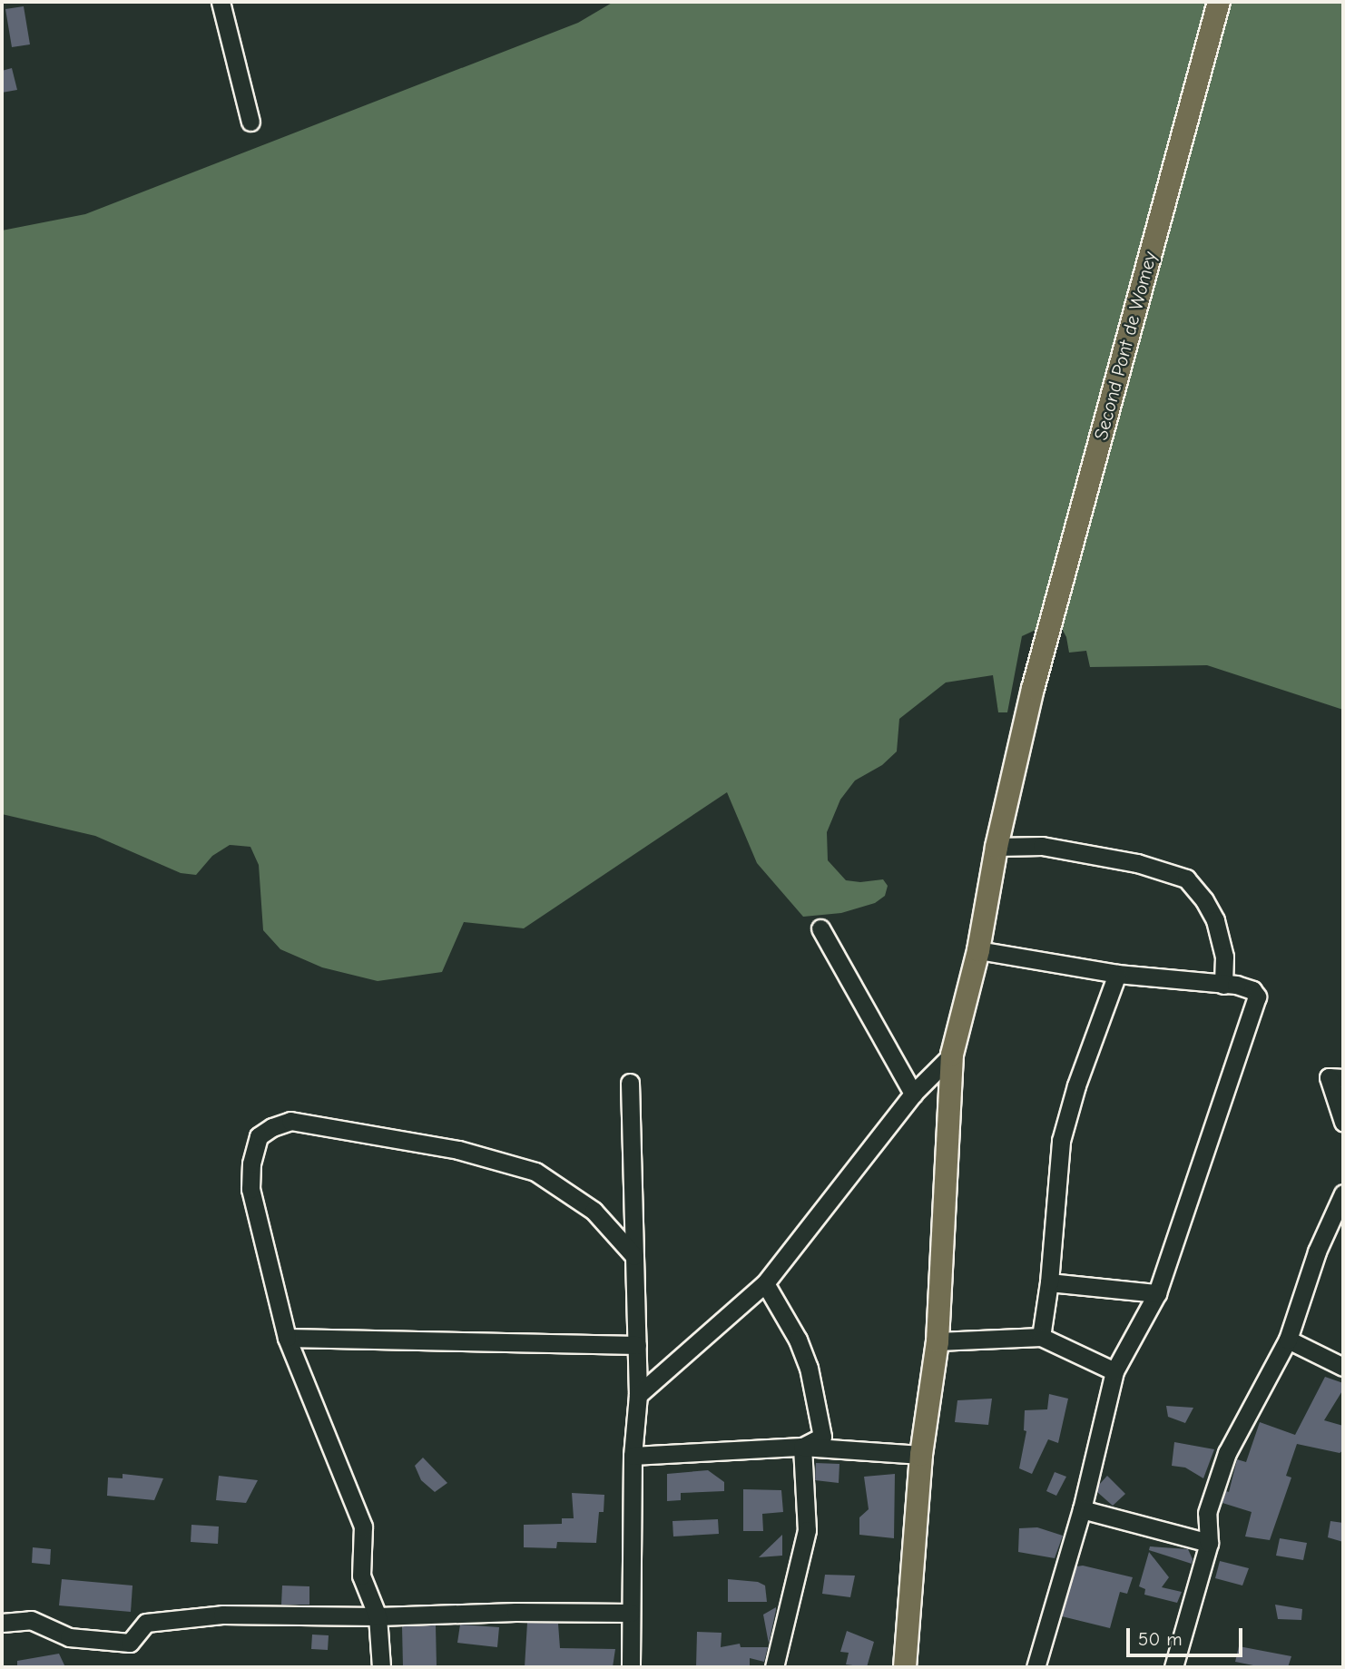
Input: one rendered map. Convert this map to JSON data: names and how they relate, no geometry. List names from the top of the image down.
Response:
{
  "streets": {
    "main road": ["Second Pont de Womey"]
  },
  "scale_bar": "50 m"
}
